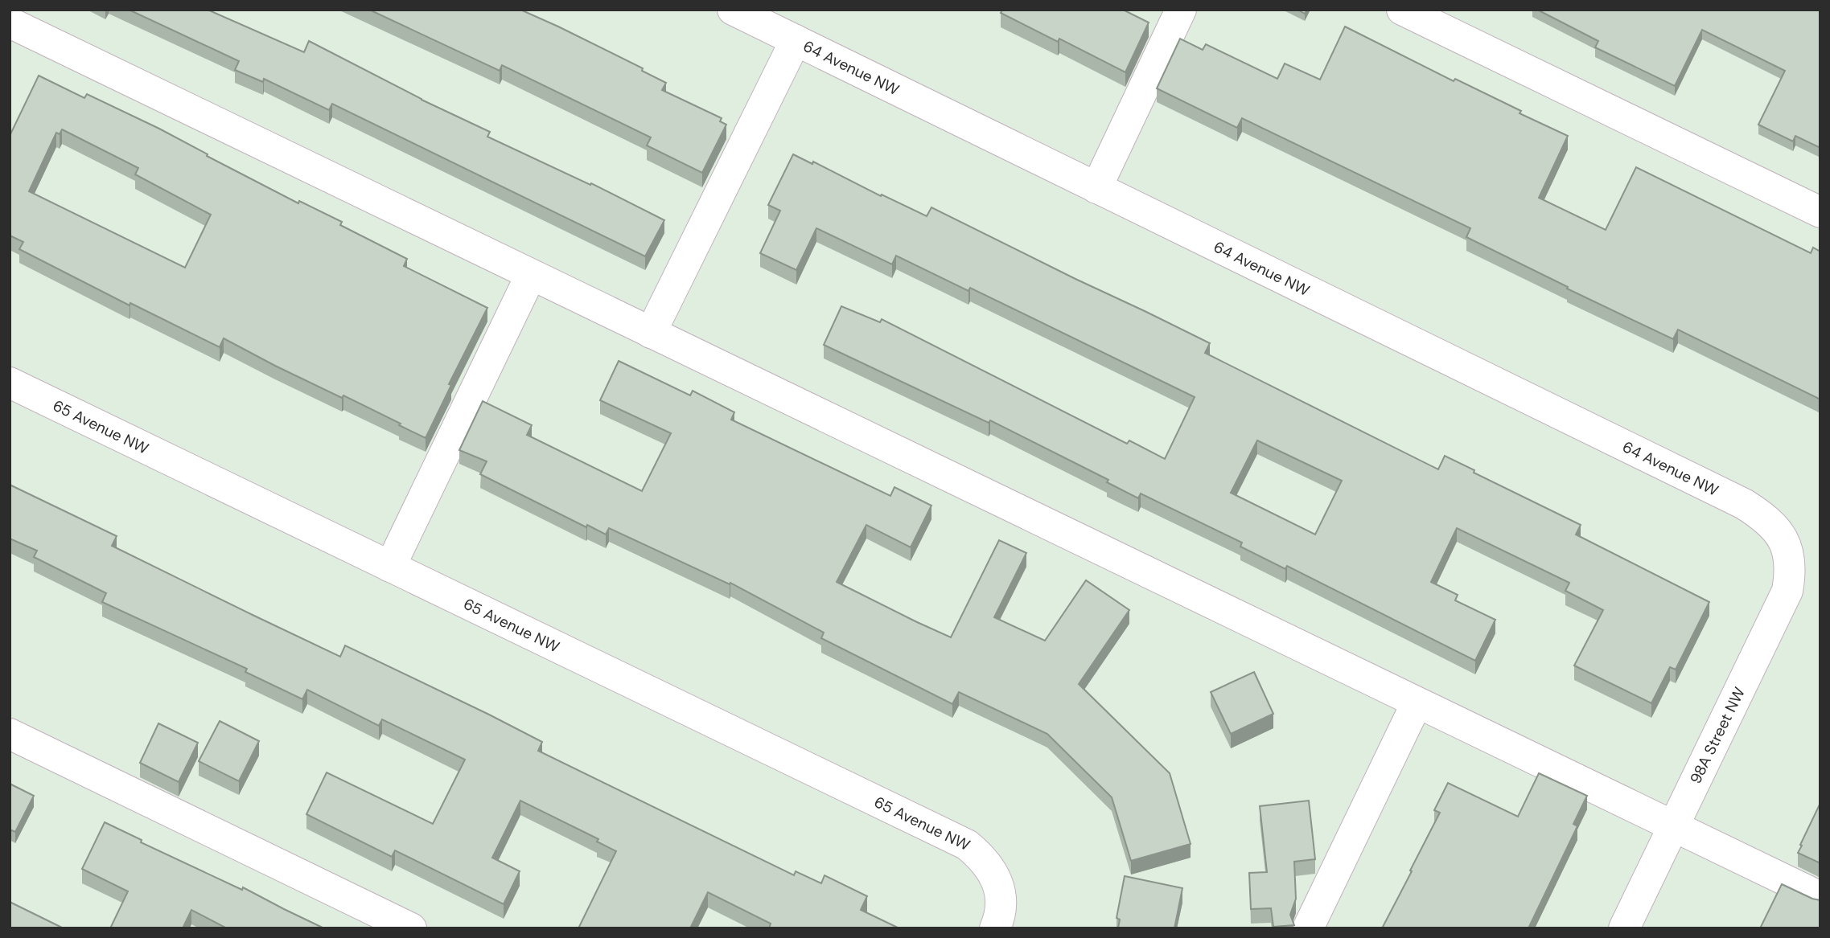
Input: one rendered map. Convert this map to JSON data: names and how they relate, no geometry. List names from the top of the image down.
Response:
{
  "streets": {
    "street": ["64 Avenue NW", "65 Avenue NW", "98A Street NW"]
  },
  "crossings": [
    ["64 Avenue NW", "98A Street NW"]
  ]
}
